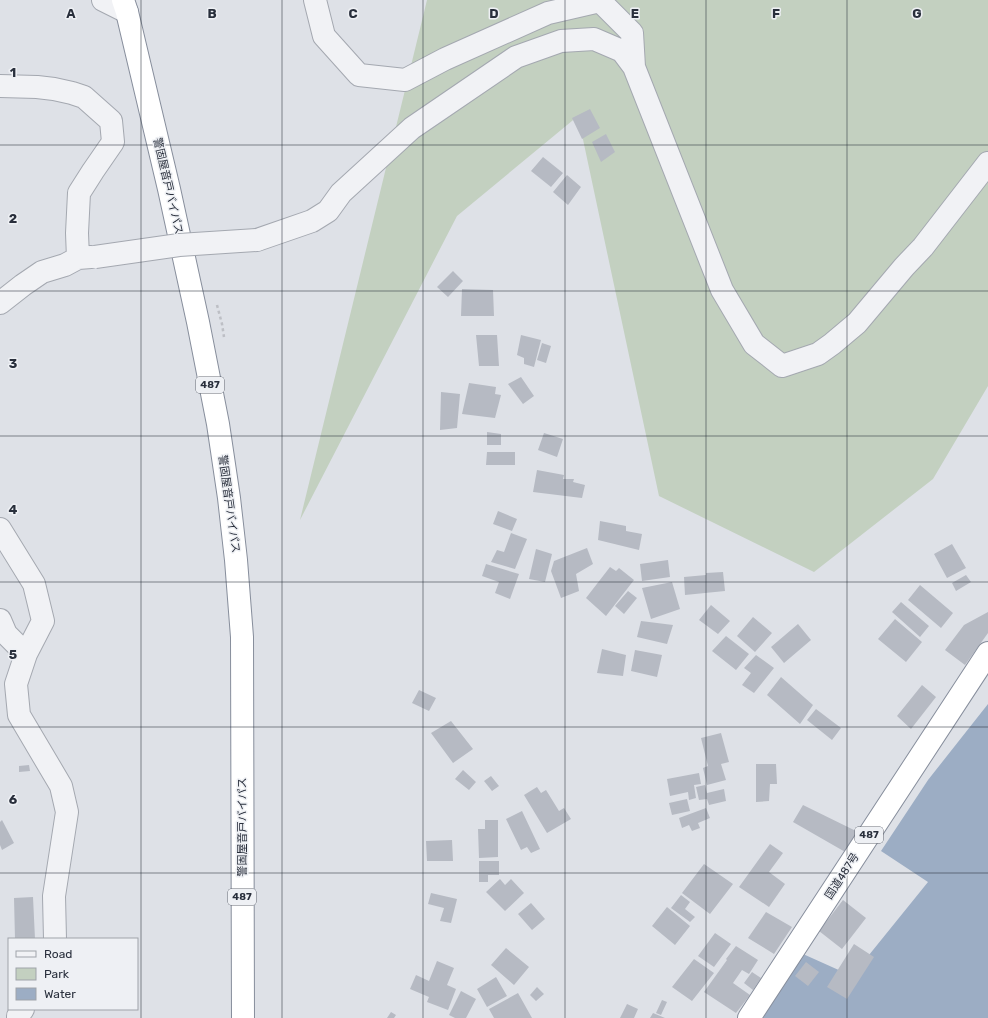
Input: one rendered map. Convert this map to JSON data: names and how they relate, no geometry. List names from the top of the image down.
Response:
{
  "streets": {
    "highway": ["警固屋音戸バイパス", "487", "国道487号"]
  },
  "legend": ["Road", "Park", "Water"],
  "grid": {
    "columns": [
      "A",
      "B",
      "C",
      "D",
      "E",
      "F",
      "G"
    ],
    "rows": [
      "1",
      "2",
      "3",
      "4",
      "5",
      "6"
    ]
  }
}
